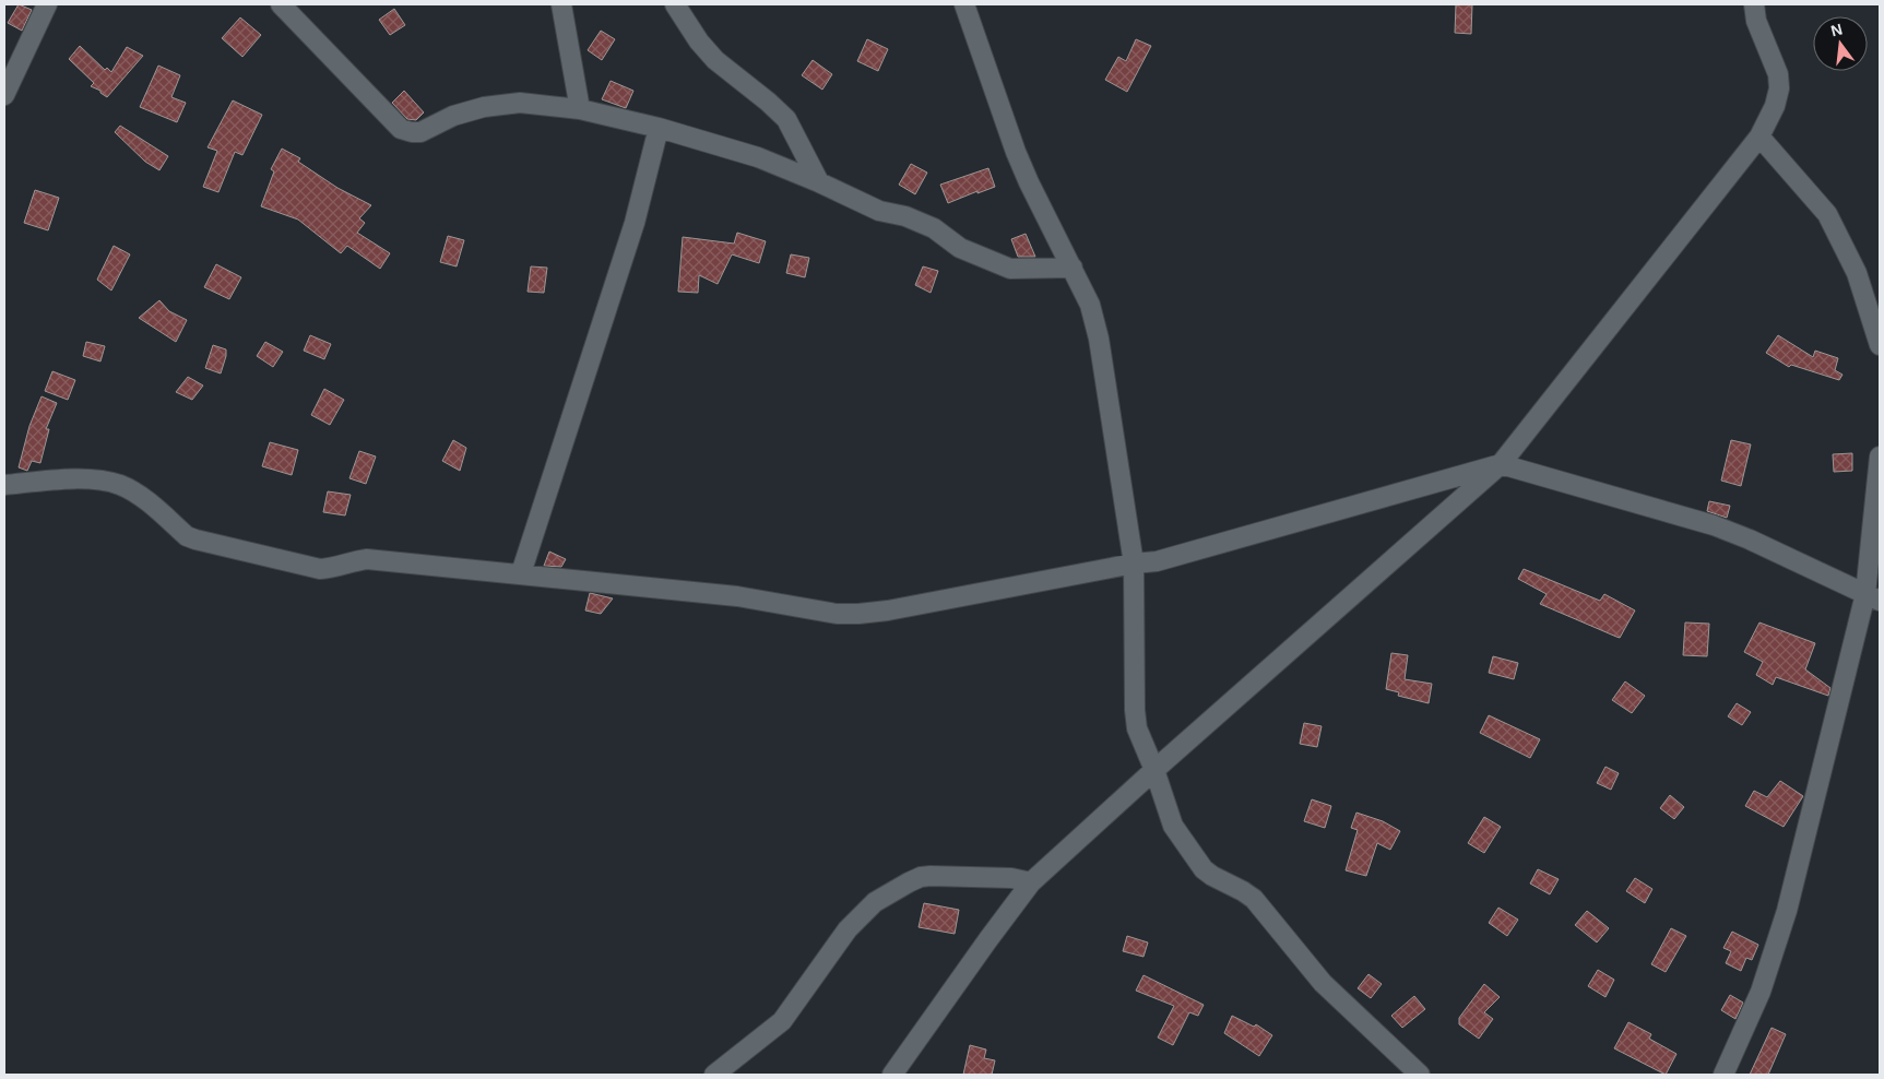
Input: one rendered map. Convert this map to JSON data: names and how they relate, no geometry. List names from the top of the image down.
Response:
{
  "north": "top"
}
